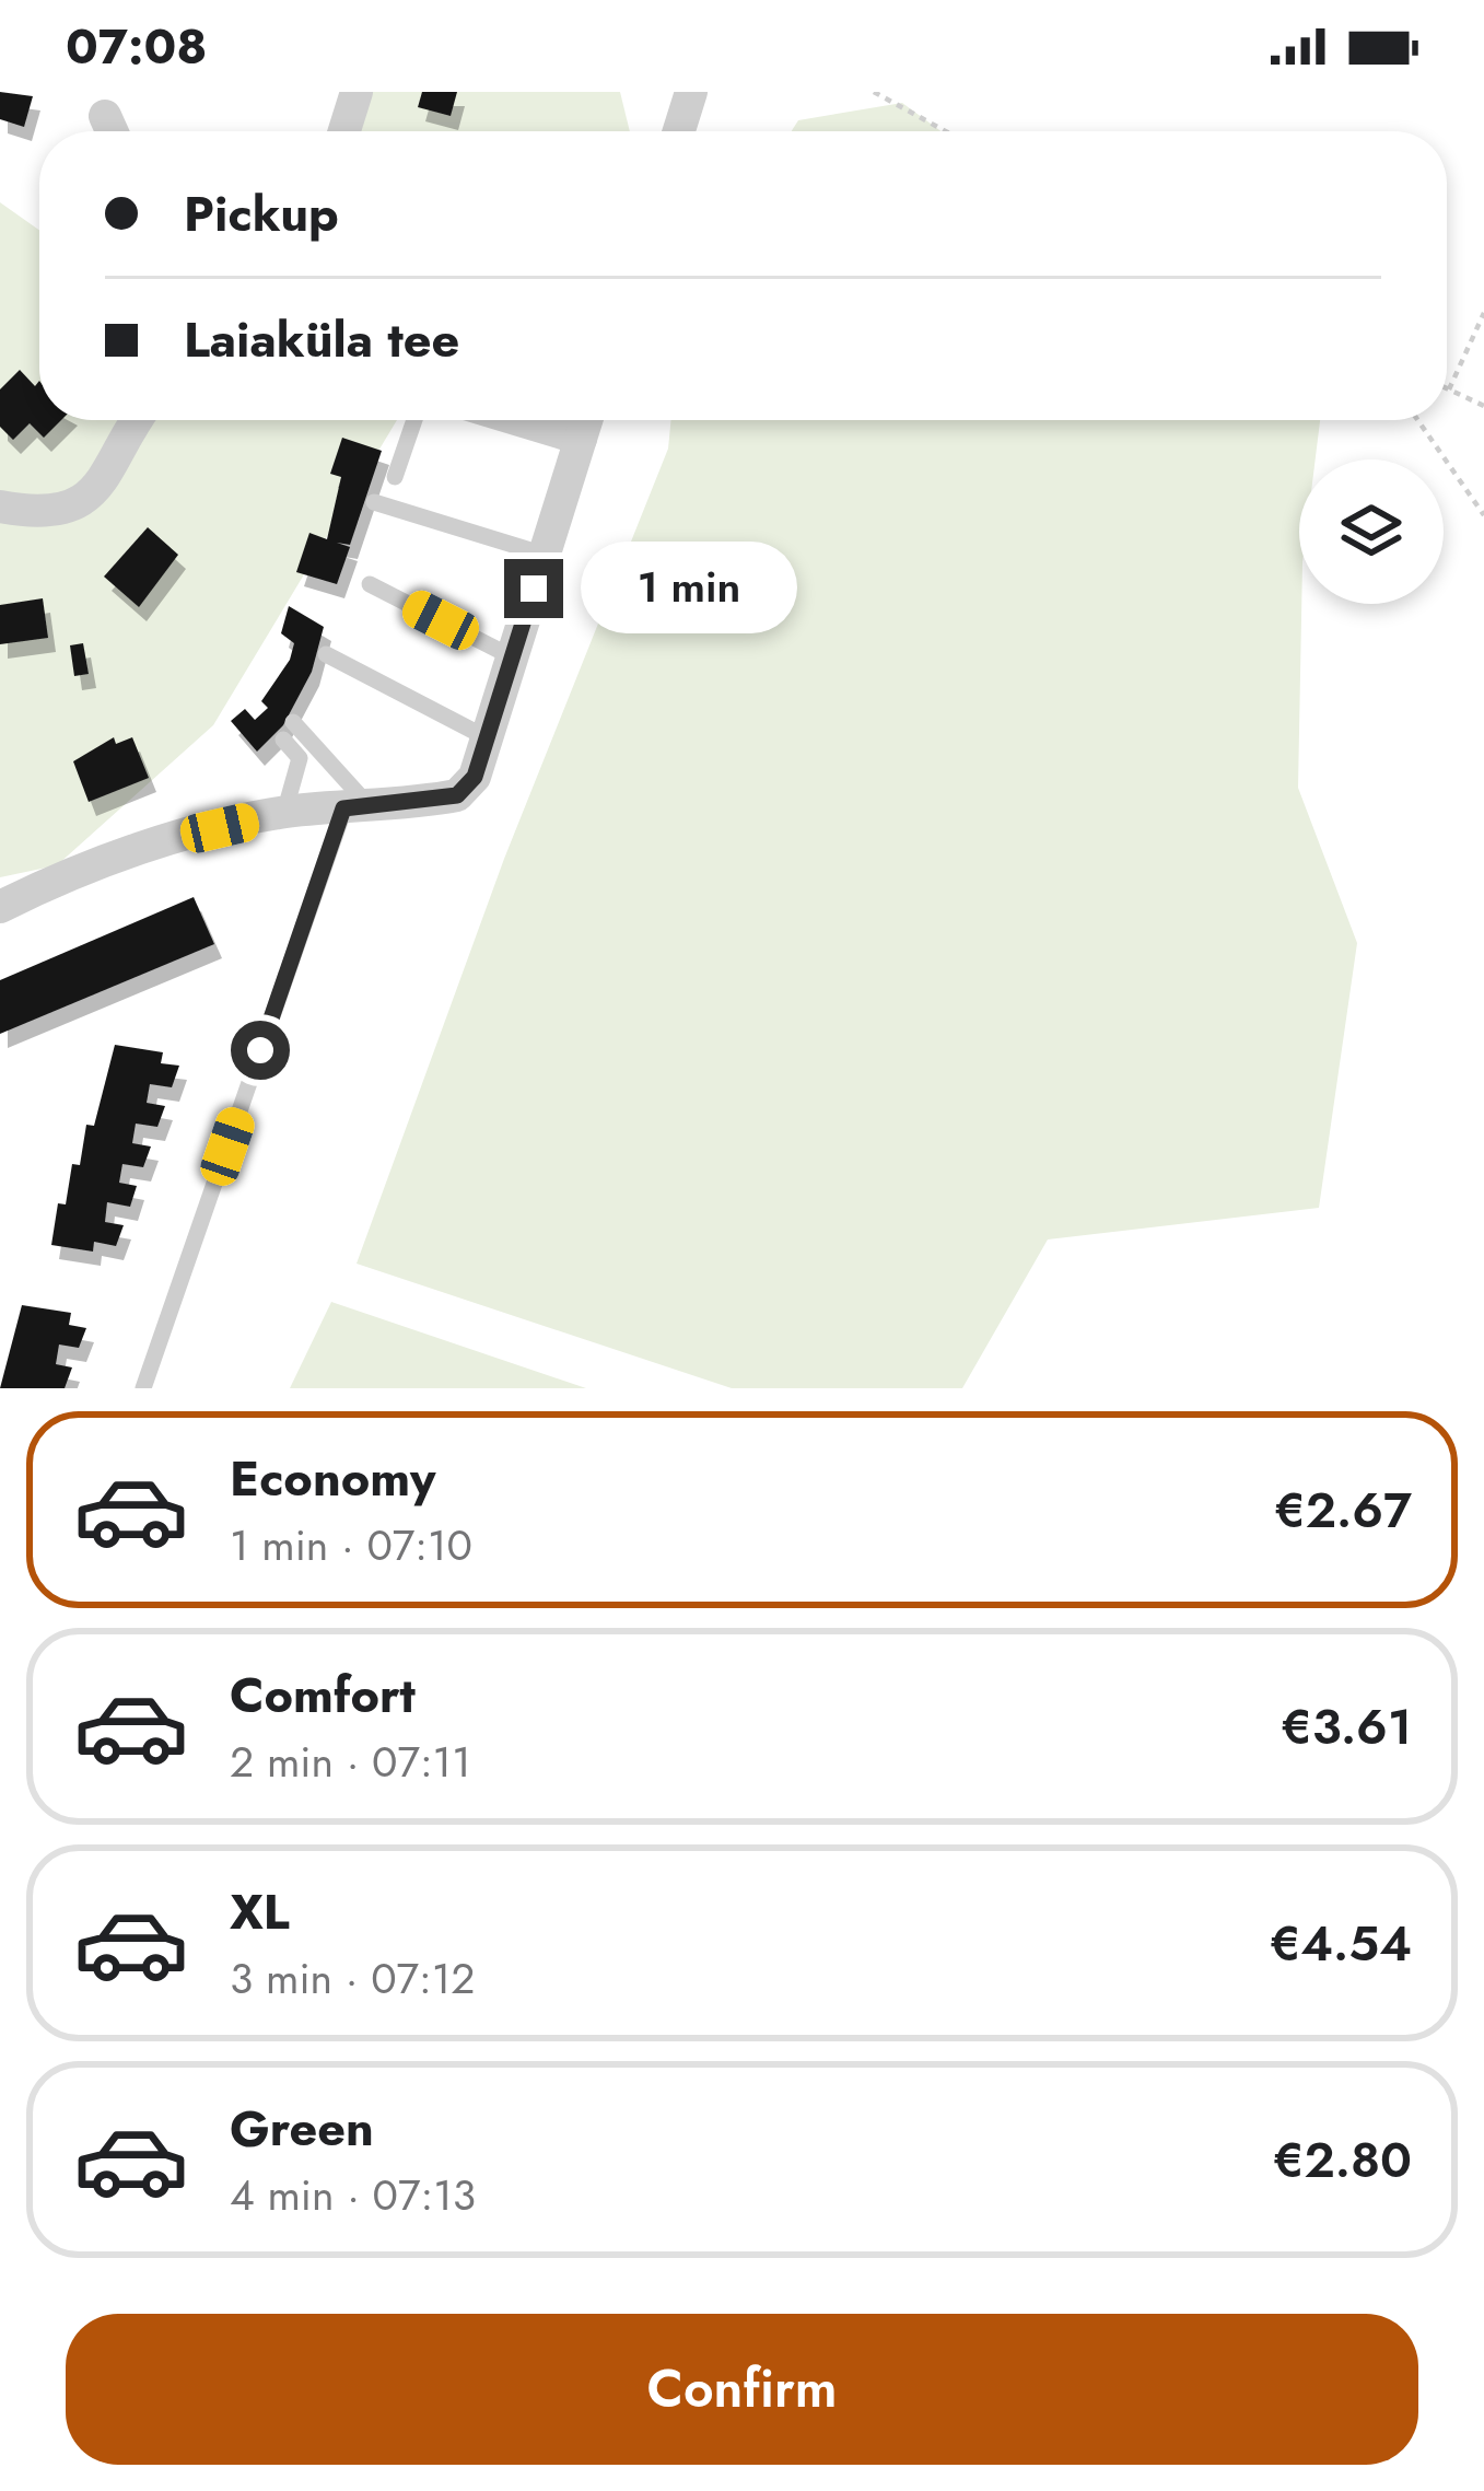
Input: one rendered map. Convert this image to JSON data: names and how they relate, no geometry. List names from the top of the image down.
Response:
{
  "page": {
    "status": "07:08",
    "banner": ["Pickup", "Laiaküla tee"],
    "bubble": "1 min",
    "list": [
      {
        "name": "Economy",
        "note": "1 min · 07:10",
        "value": "€2.67"
      },
      {
        "name": "Comfort",
        "note": "2 min · 07:11",
        "value": "€3.61"
      },
      {
        "name": "XL",
        "note": "3 min · 07:12",
        "value": "€4.54"
      },
      {
        "name": "Green",
        "note": "4 min · 07:13",
        "value": "€2.80"
      }
    ],
    "buttons": "Confirm"
  }
}
